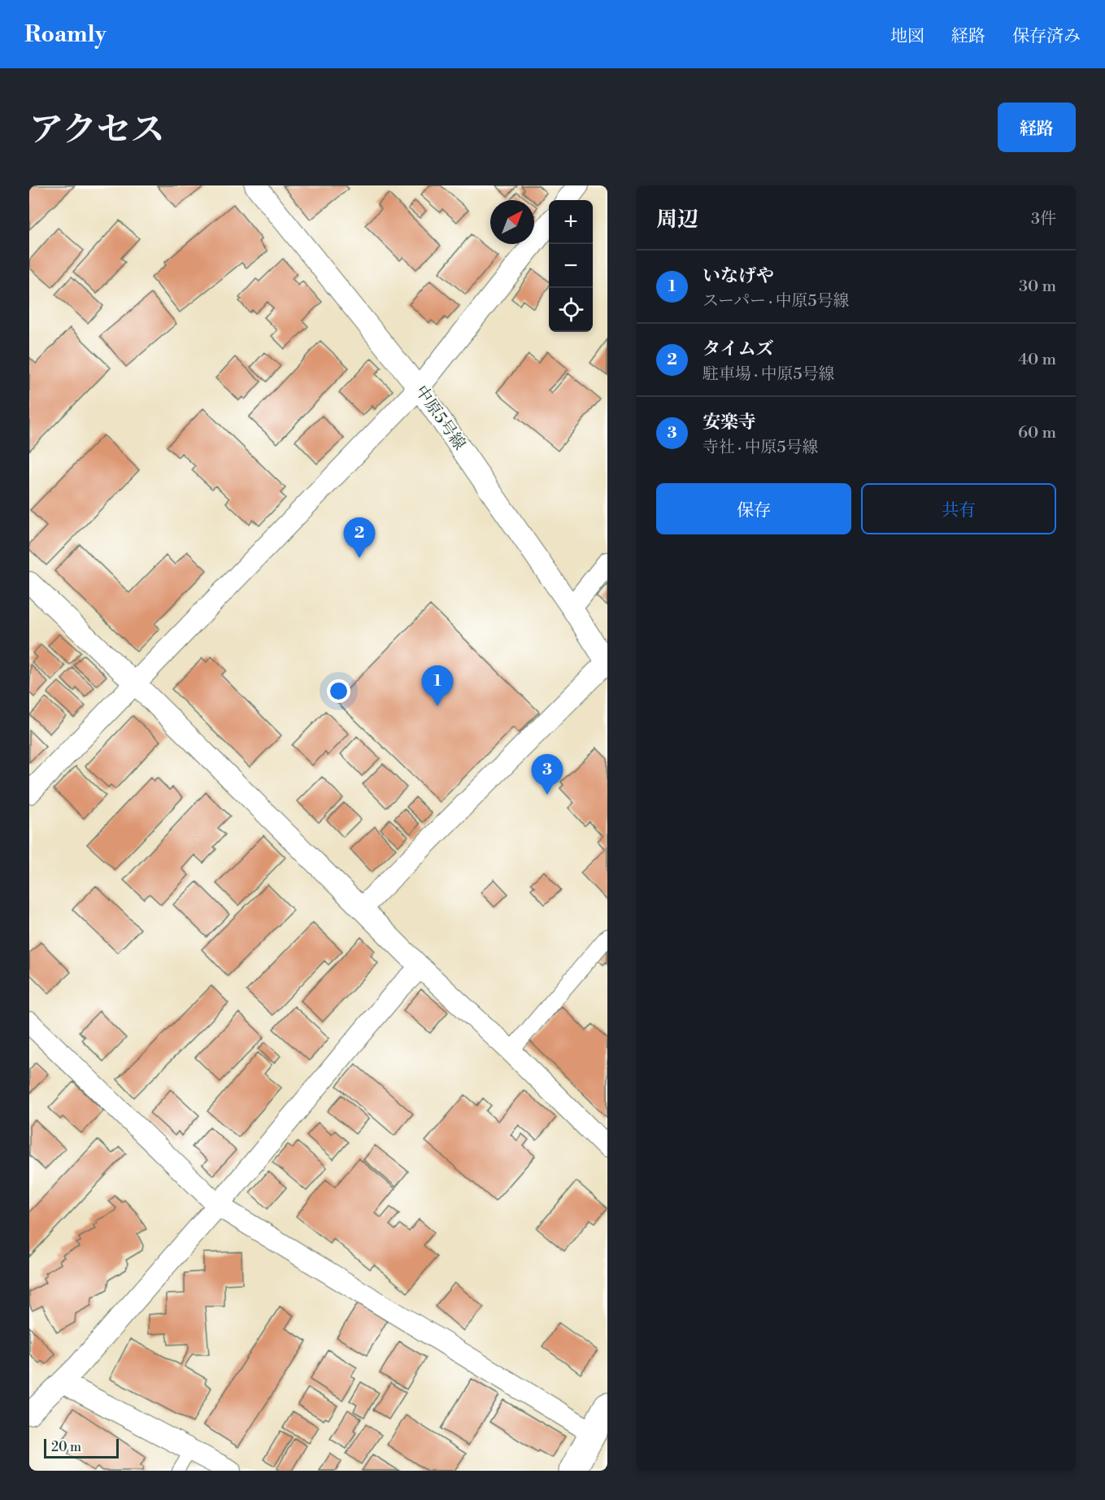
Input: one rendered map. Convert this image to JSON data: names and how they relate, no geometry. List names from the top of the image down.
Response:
{
  "streets": {
    "street": ["中原5号線"]
  },
  "scale_bar": "20 m",
  "north": "top right",
  "page": {
    "header": "Roamly",
    "nav": ["地図", "経路", "保存済み"],
    "title": "アクセス",
    "buttons": [
      "経路",
      ["保存", "共有"]
    ],
    "heading": ["周辺", "3件"],
    "map_buttons": ["+", "−"],
    "list": [
      {
        "mark": "1",
        "name": "いなげや",
        "note": "スーパー · 中原5号線",
        "value": "30 m"
      },
      {
        "mark": "2",
        "name": "タイムズ",
        "note": "駐車場 · 中原5号線",
        "value": "40 m"
      },
      {
        "mark": "3",
        "name": "安楽寺",
        "note": "寺社 · 中原5号線",
        "value": "60 m"
      }
    ],
    "pins": ["2", "1", "3"],
    "scale": "20 m"
  }
}
